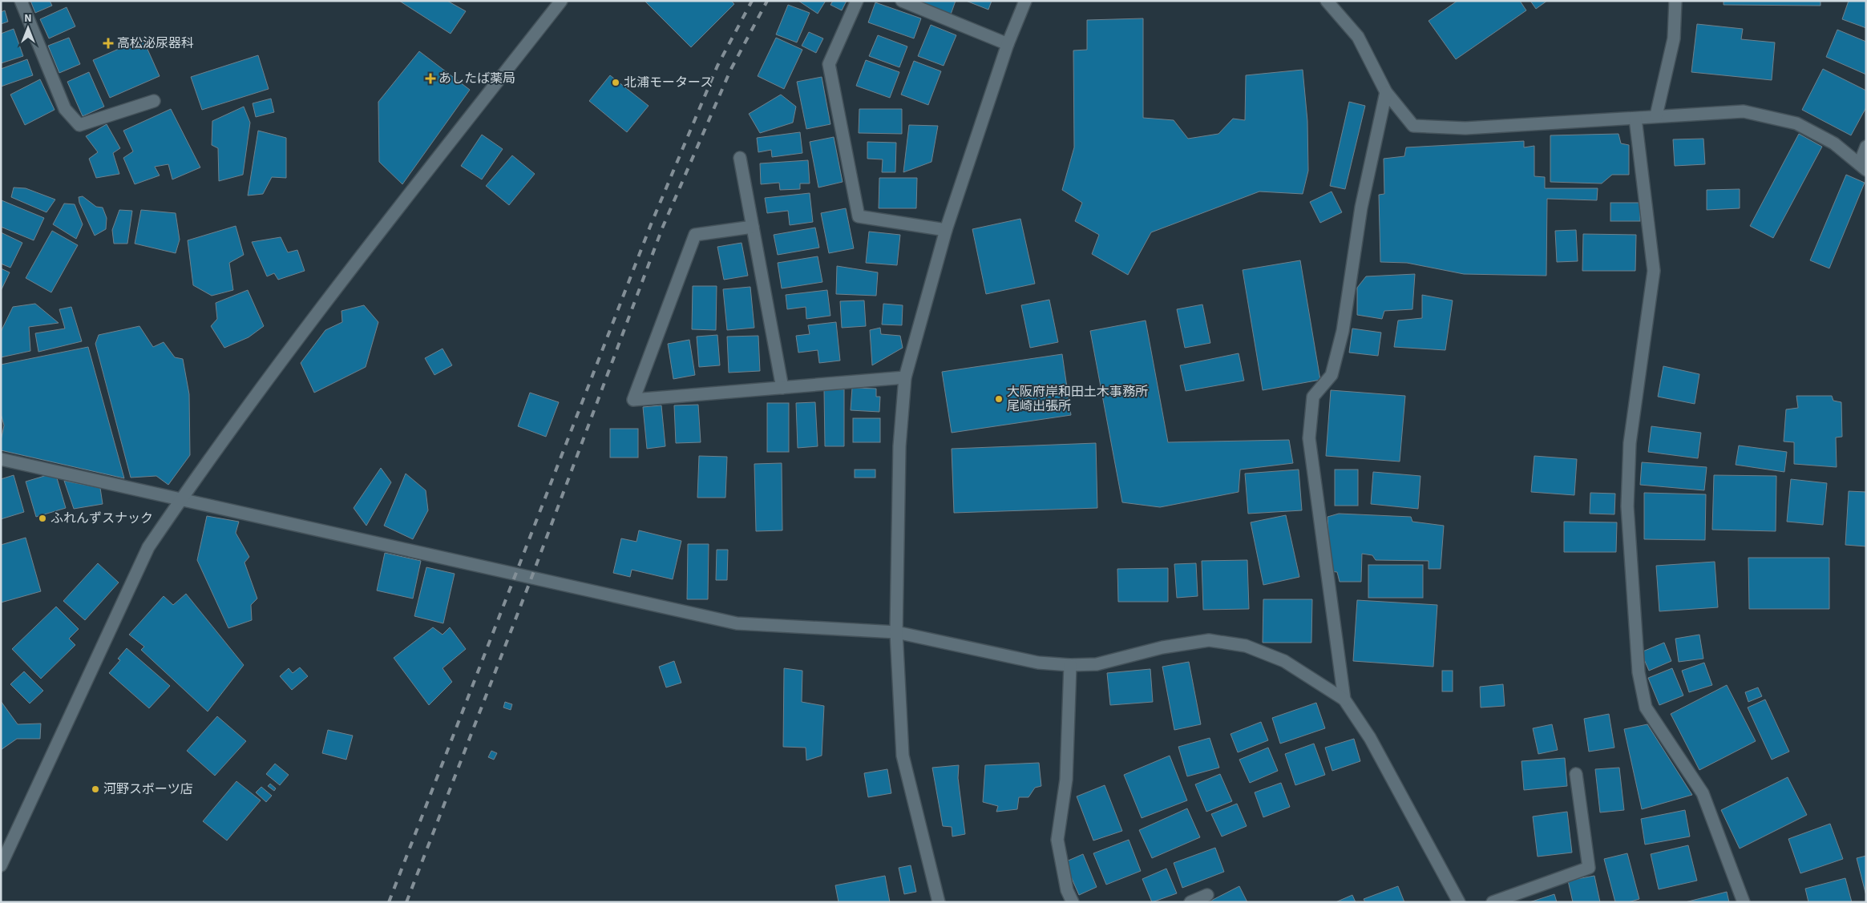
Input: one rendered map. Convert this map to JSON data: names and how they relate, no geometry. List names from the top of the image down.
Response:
{
  "places": {
    "health": ["高松泌尿器科", "あしたば薬局"],
    "other": [
      "北浦モータース",
      "大阪府岸和田土木事務所 尾崎出張所",
      "ふれんずスナック",
      "河野スポーツ店"
    ]
  },
  "north": "top"
}
